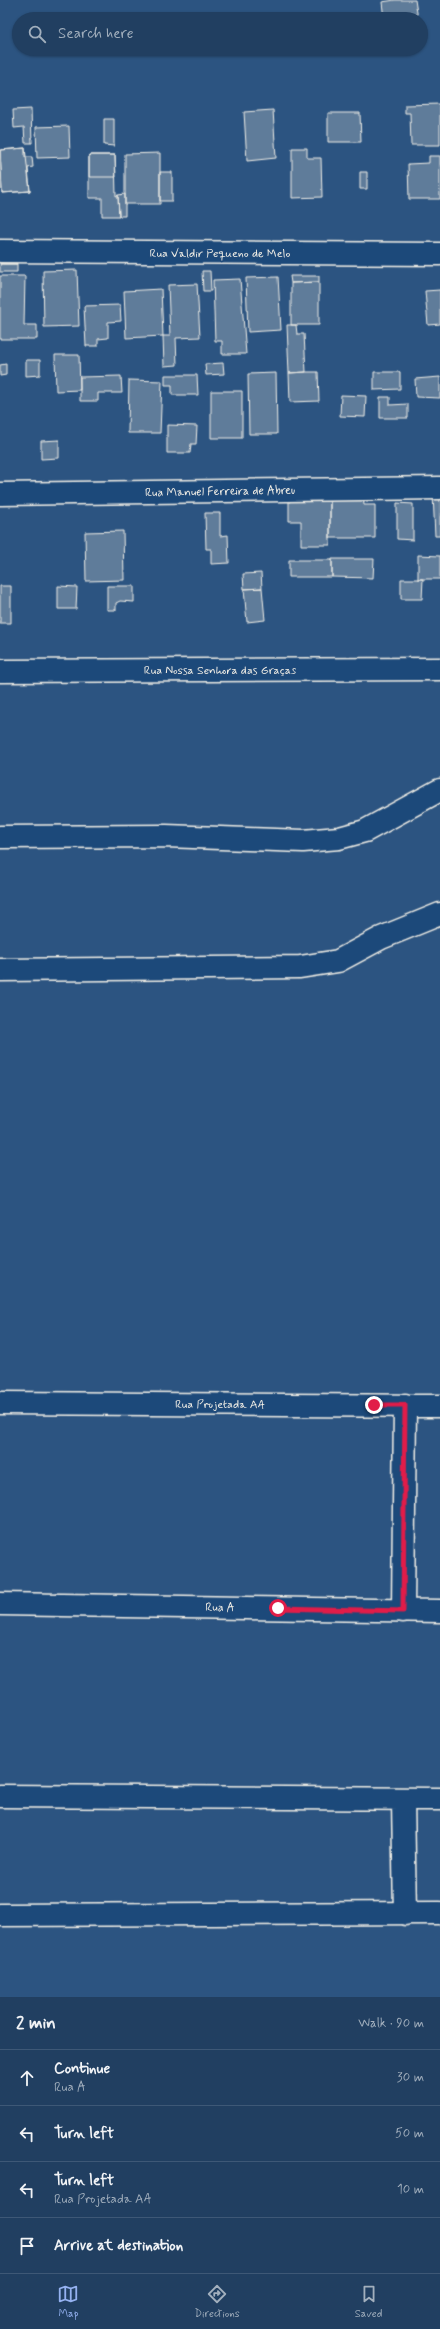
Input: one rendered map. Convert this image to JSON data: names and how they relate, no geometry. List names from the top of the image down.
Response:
{
  "streets": {
    "street": [
      "Rua Valdir Pequeno de Melo",
      "Rua Manuel Ferreira de Abreu",
      "Rua Nossa Senhora das Graças",
      "Rua Projetada AA",
      "Rua A"
    ]
  },
  "page": {
    "search": "Search here",
    "heading": ["2 min", "Walk · 90 m"],
    "list": [
      ["Continue", "Rua A", "30 m"],
      ["Turn left", "50 m"],
      ["Turn left", "Rua Projetada AA", "10 m"],
      "Arrive at destination"
    ],
    "nav": ["Map", "Directions", "Saved"]
  }
}
